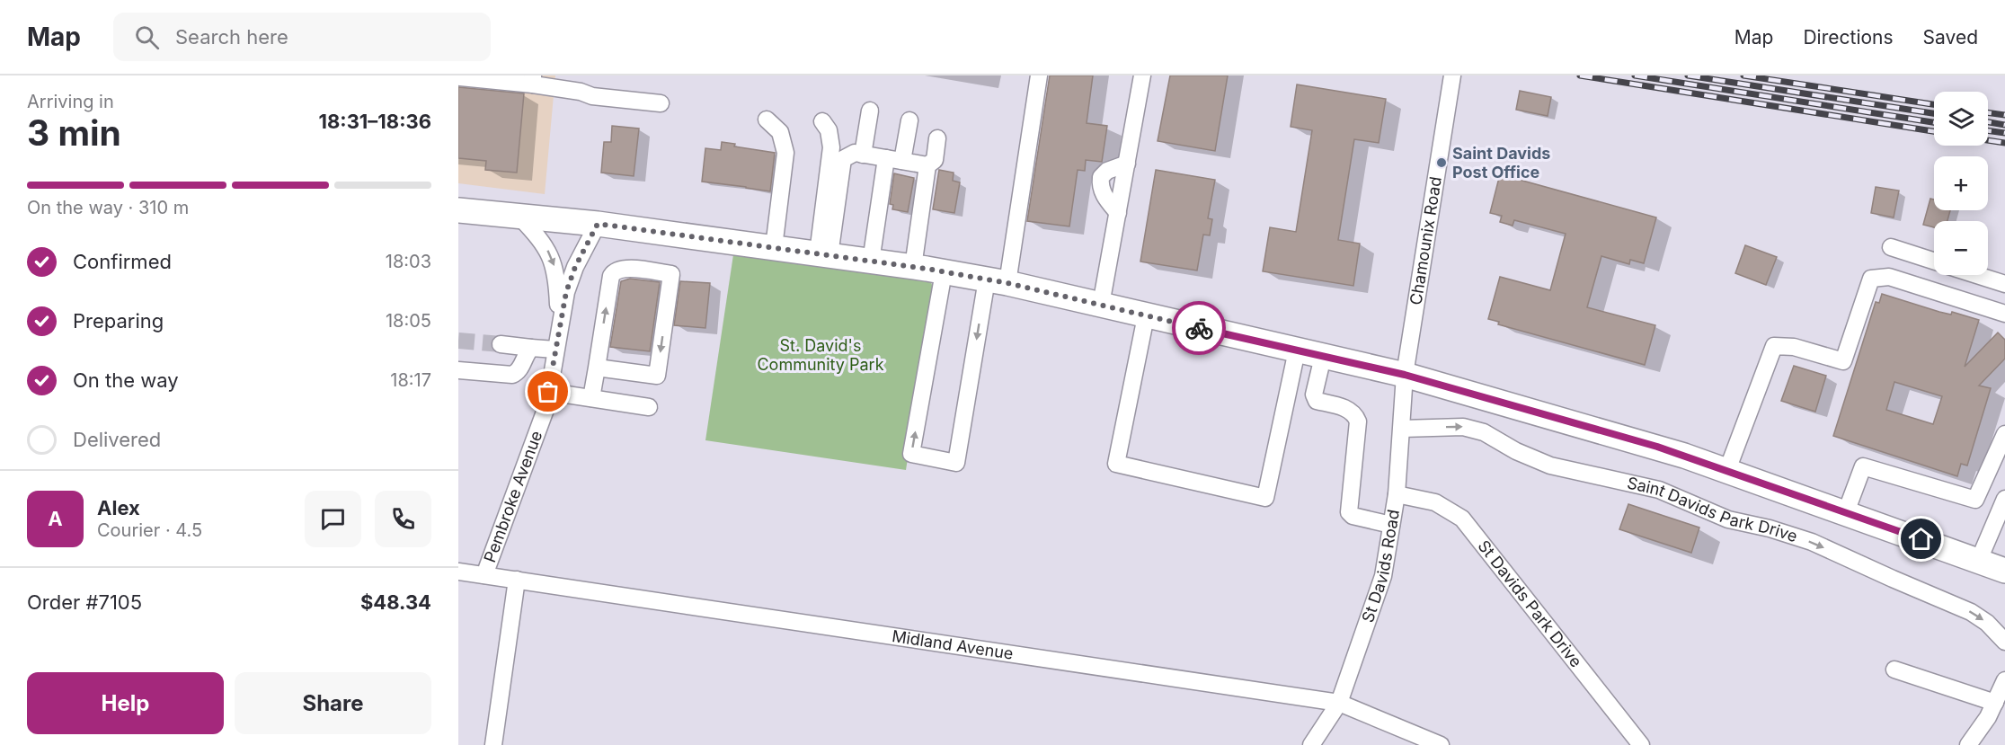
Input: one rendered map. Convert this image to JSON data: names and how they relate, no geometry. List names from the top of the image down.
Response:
{
  "streets": {
    "street": [
      "Chamounix Road",
      "Pembroke Avenue",
      "Saint Davids Park Drive",
      "St Davids Road",
      "St Davids Park Drive",
      "Midland Avenue"
    ]
  },
  "crossings": [
    ["Chamounix Road", "St Davids Road"],
    ["Pembroke Avenue", "Midland Avenue"],
    ["Saint Davids Park Drive", "St Davids Road"],
    ["St Davids Road", "St Davids Park Drive"],
    ["St Davids Road", "Midland Avenue"]
  ],
  "one_way": ["Saint Davids Park Drive"],
  "parks": ["St. David's Community Park"],
  "places": ["Saint Davids Post Office"],
  "page": {
    "header": "Map",
    "search": "Search here",
    "nav": ["Map", "Directions", "Saved"],
    "heading": ["3 min", "Arriving in", "18:31–18:36"],
    "panel": [
      "Alex",
      "Courier · 4.5",
      "Order #7105",
      "$48.34"
    ],
    "map_buttons": ["+", "−"],
    "bar": "On the way · 310 m",
    "list": [
      ["Confirmed", "18:03"],
      ["Preparing", "18:05"],
      ["On the way", "18:17"],
      "Delivered"
    ],
    "round": "A",
    "buttons": ["Help", "Share"]
  }
}
